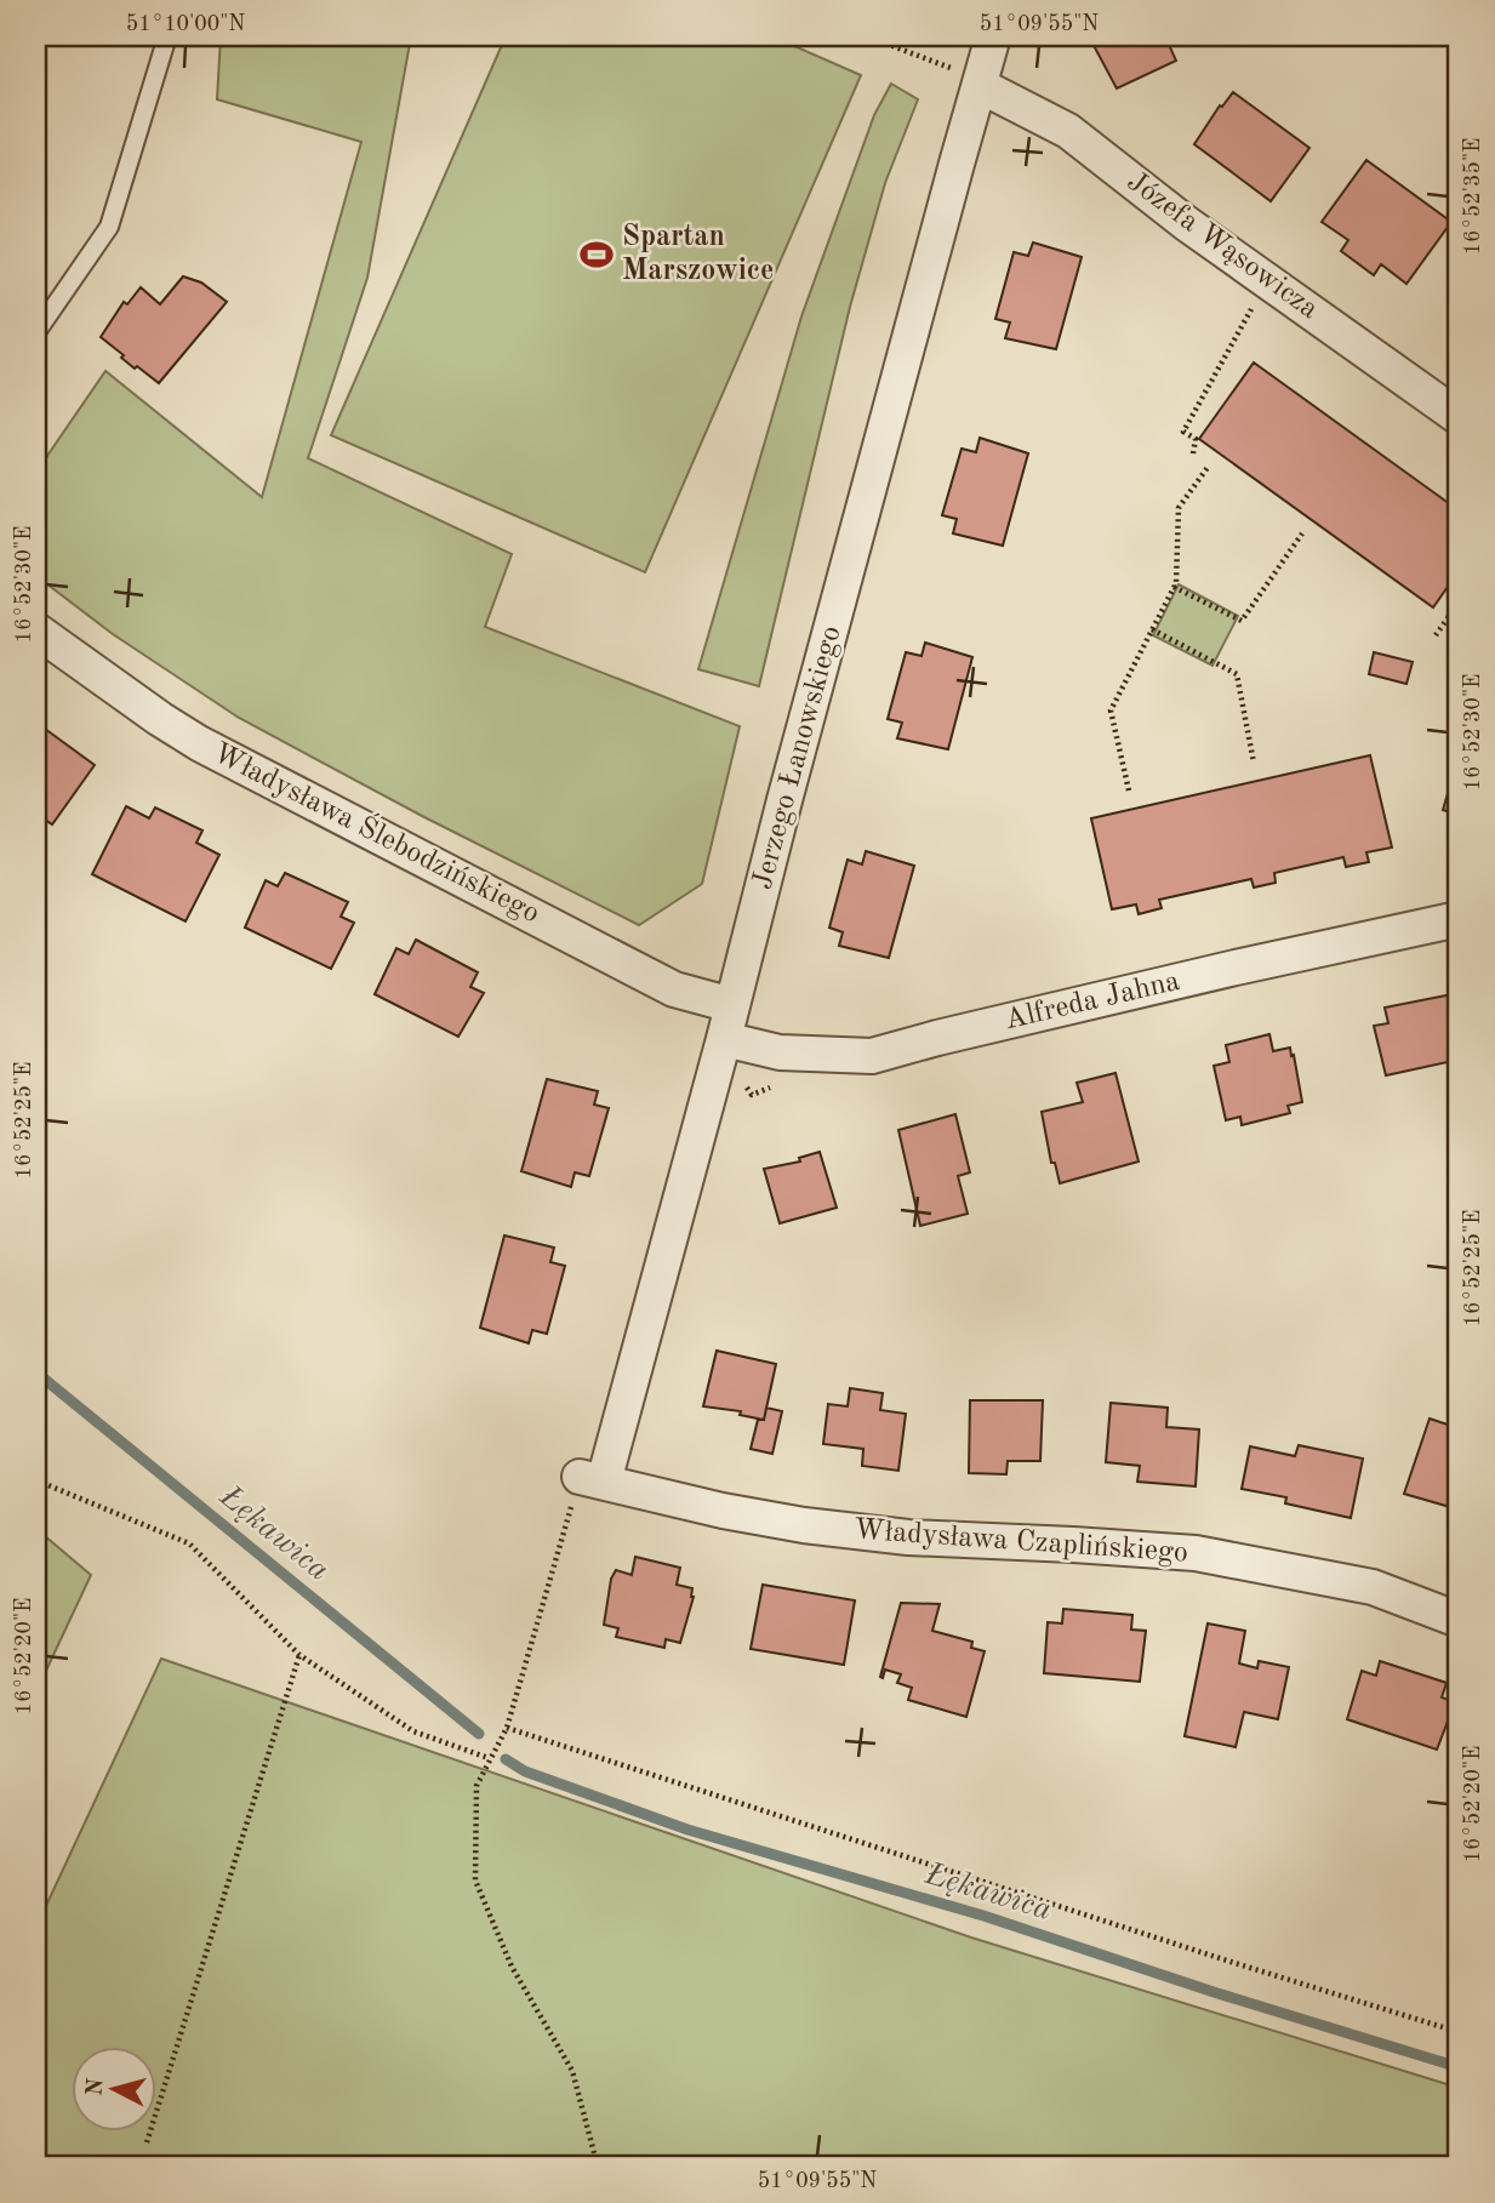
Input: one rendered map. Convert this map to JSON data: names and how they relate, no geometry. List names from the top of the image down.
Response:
{
  "streets": {
    "street": [
      "Józefa Wąsowicza",
      "Jerzego Łanowskiego",
      "Władysława Ślebodzińskiego",
      "Alfreda Jahna",
      "Władysława Czaplińskiego"
    ]
  },
  "crossings": [
    ["Józefa Wąsowicza", "Jerzego Łanowskiego"],
    ["Jerzego Łanowskiego", "Władysława Ślebodzińskiego"],
    ["Jerzego Łanowskiego", "Alfreda Jahna"],
    ["Jerzego Łanowskiego", "Władysława Czaplińskiego"]
  ],
  "water": ["Łękawica"],
  "places": {
    "sports": ["Spartan Marszowice"]
  },
  "north": "left",
  "coordinates": [
    "51°10'00\"N",
    "51°09'55\"N",
    "16°52'35\"E",
    "16°52'30\"E",
    "16°52'25\"E",
    "16°52'20\"E"
  ]
}
